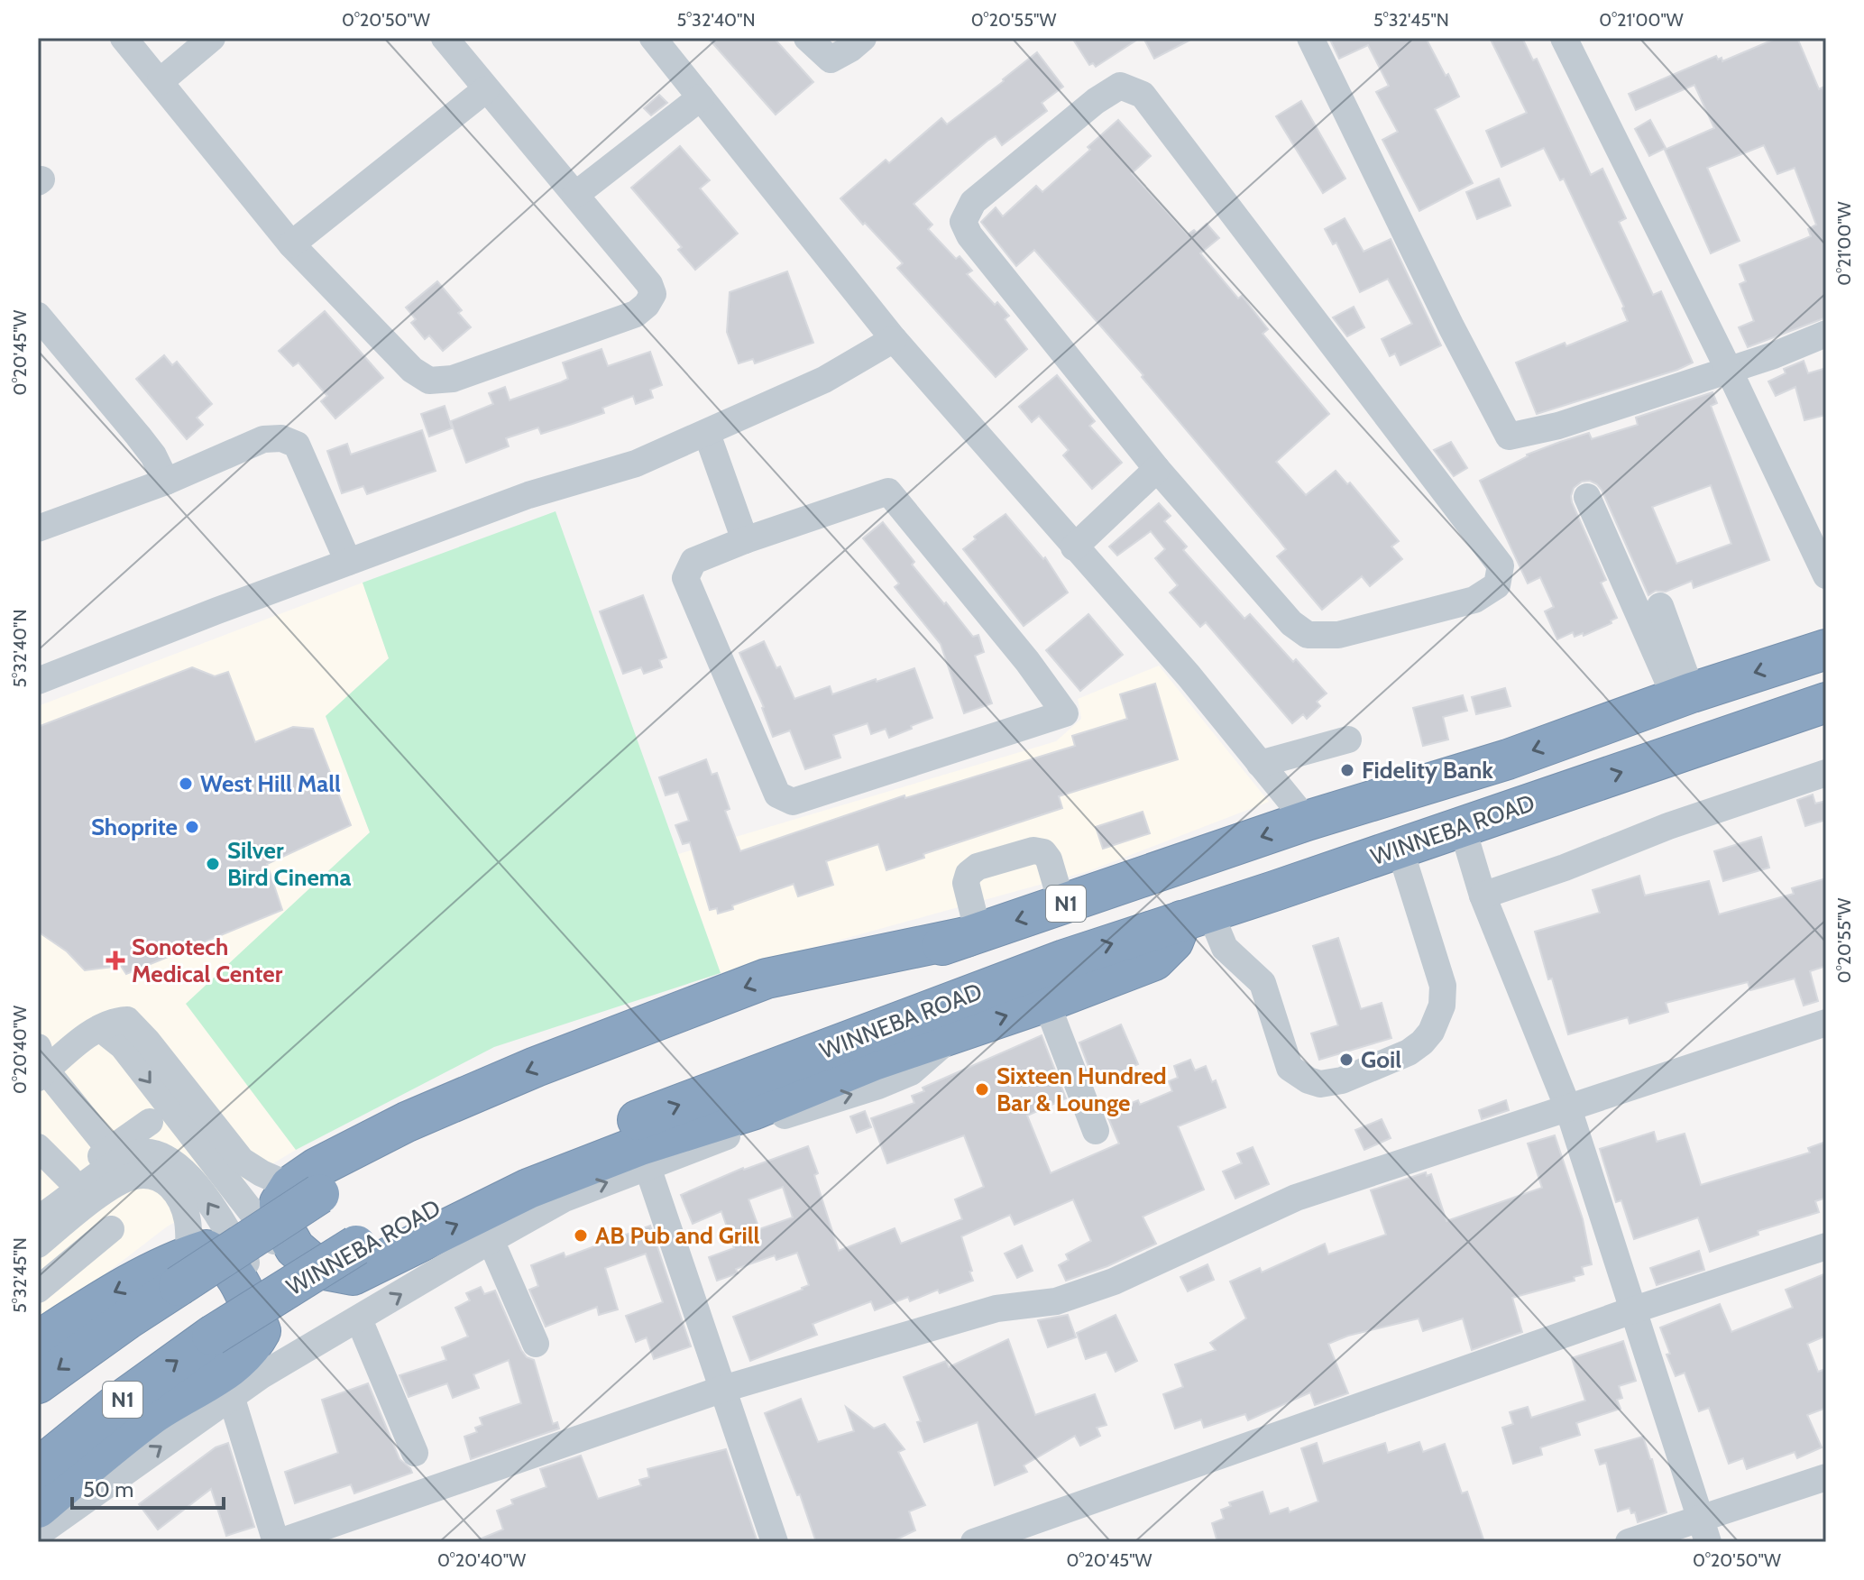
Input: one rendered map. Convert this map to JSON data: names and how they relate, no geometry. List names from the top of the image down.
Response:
{
  "streets": {
    "highway": ["WINNEBA ROAD", "N1"]
  },
  "places": {
    "other": [
      "Fidelity Bank",
      "West Hill Mall",
      "Shoprite",
      "Silver Bird Cinema",
      "Goil",
      "Sixteen Hundred Bar & Lounge",
      "AB Pub and Grill"
    ],
    "health": ["Sonotech Medical Center"]
  },
  "scale_bar": "50 m",
  "coordinates": [
    "0°20'50\"W",
    "5°32'40\"N",
    "0°20'55\"W",
    "5°32'45\"N",
    "0°21'00\"W",
    "0°20'45\"W",
    "0°20'40\"W"
  ]
}
